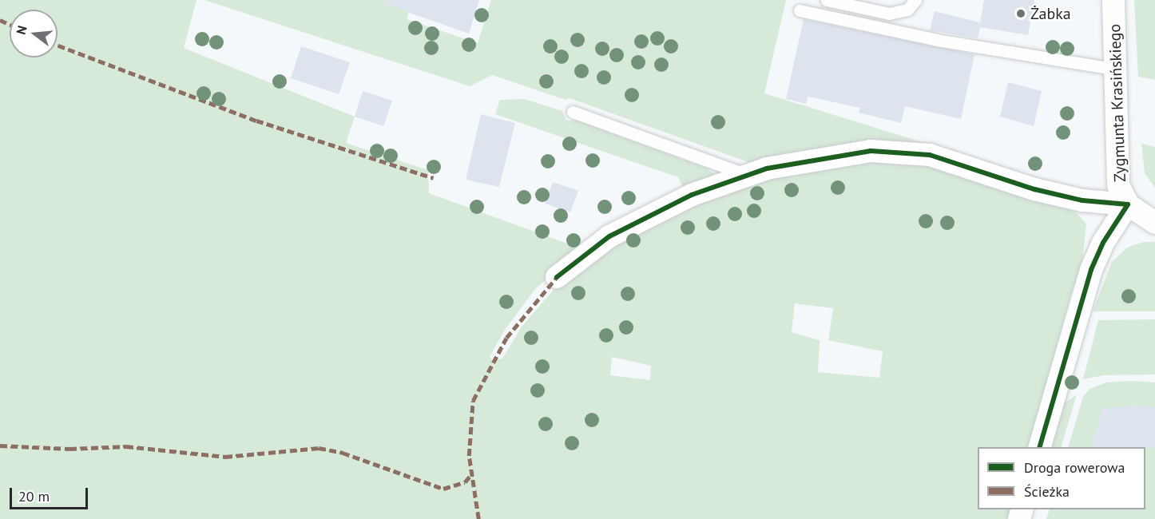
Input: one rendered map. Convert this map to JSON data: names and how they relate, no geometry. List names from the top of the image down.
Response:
{
  "streets": {
    "street": ["Zygmunta Krasińskiego"]
  },
  "places": ["Żabka"],
  "legend": ["Droga rowerowa", "Ścieżka"],
  "scale_bar": "20 m",
  "north": "left"
}
